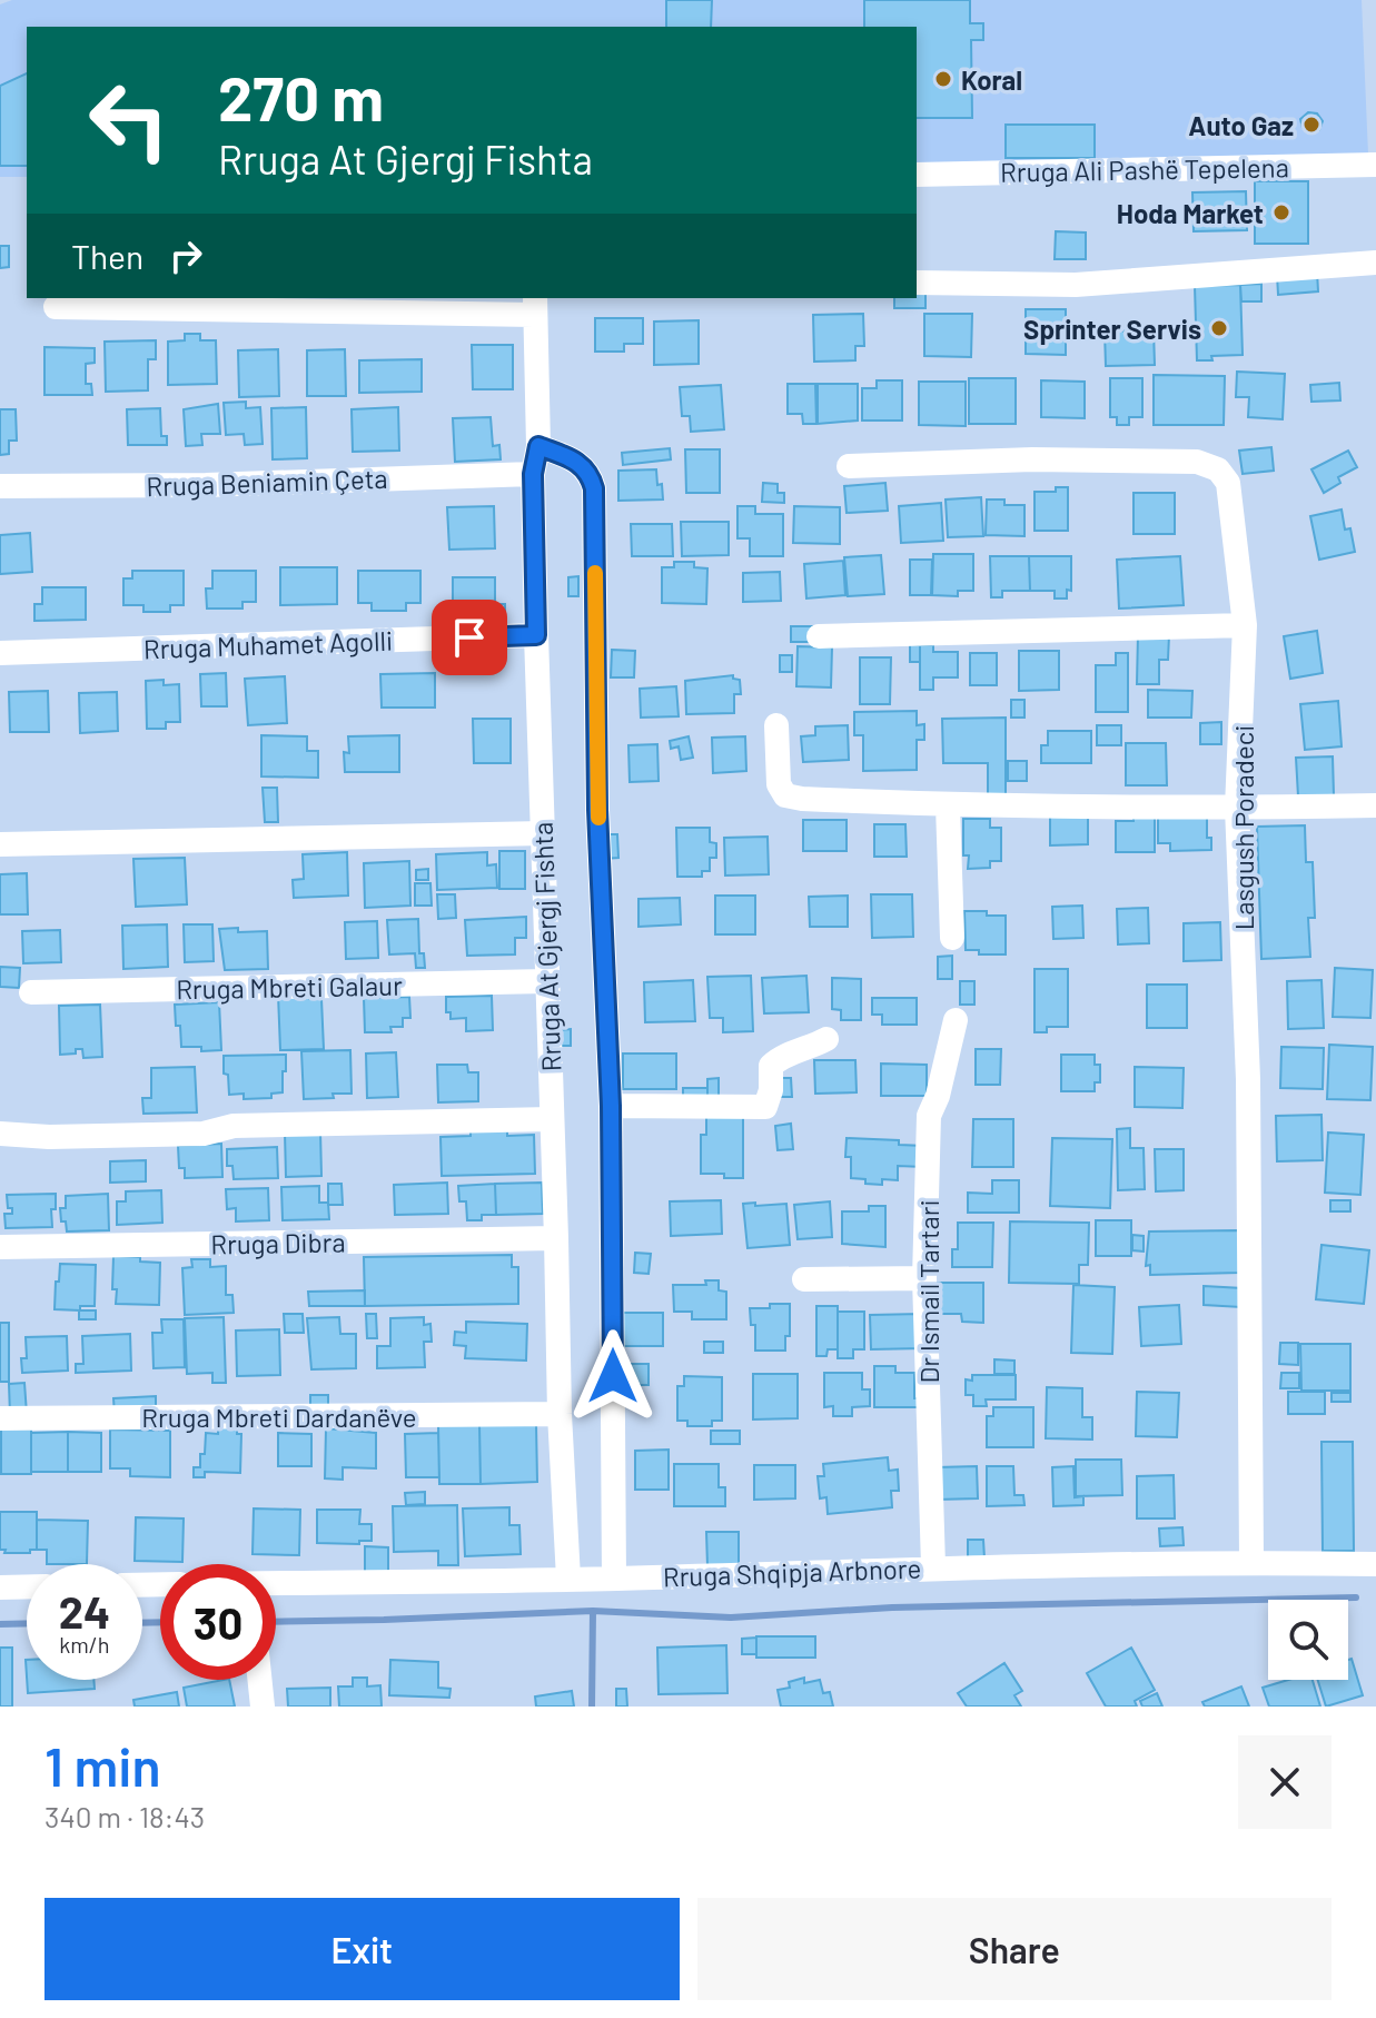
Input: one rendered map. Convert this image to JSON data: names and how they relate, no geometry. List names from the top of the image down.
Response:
{
  "streets": {
    "street": [
      "Rruga Ali Pashë Tepelena",
      "Rruga Beniamin Çeta",
      "Rruga Muhamet Agolli",
      "Lasgush Poradeci",
      "Rruga At Gjergj Fishta",
      "Rruga Mbreti Galaur",
      "Rruga Dibra",
      "Dr Ismail Tartari",
      "Rruga Mbreti Dardanëve",
      "Rruga Shqipja Arbnore"
    ]
  },
  "crossings": [
    ["Rruga Beniamin Çeta", "Rruga At Gjergj Fishta"],
    ["Rruga Muhamet Agolli", "Rruga At Gjergj Fishta"],
    ["Lasgush Poradeci", "Rruga Shqipja Arbnore"],
    ["Rruga At Gjergj Fishta", "Rruga Mbreti Galaur"],
    ["Rruga At Gjergj Fishta", "Rruga Dibra"],
    ["Rruga At Gjergj Fishta", "Rruga Mbreti Dardanëve"],
    ["Rruga At Gjergj Fishta", "Rruga Shqipja Arbnore"],
    ["Dr Ismail Tartari", "Rruga Shqipja Arbnore"]
  ],
  "places": [
    "Koral",
    "Auto Gaz",
    "Hoda Market",
    "Sprinter Servis"
  ],
  "page": {
    "turn": ["270 m", "Rruga At Gjergj Fishta"],
    "then": "Then",
    "speed": "24 km/h",
    "limit": "30",
    "heading": ["1 min", "340 m · 18:43"],
    "buttons": ["Exit", "Share"]
  }
}
